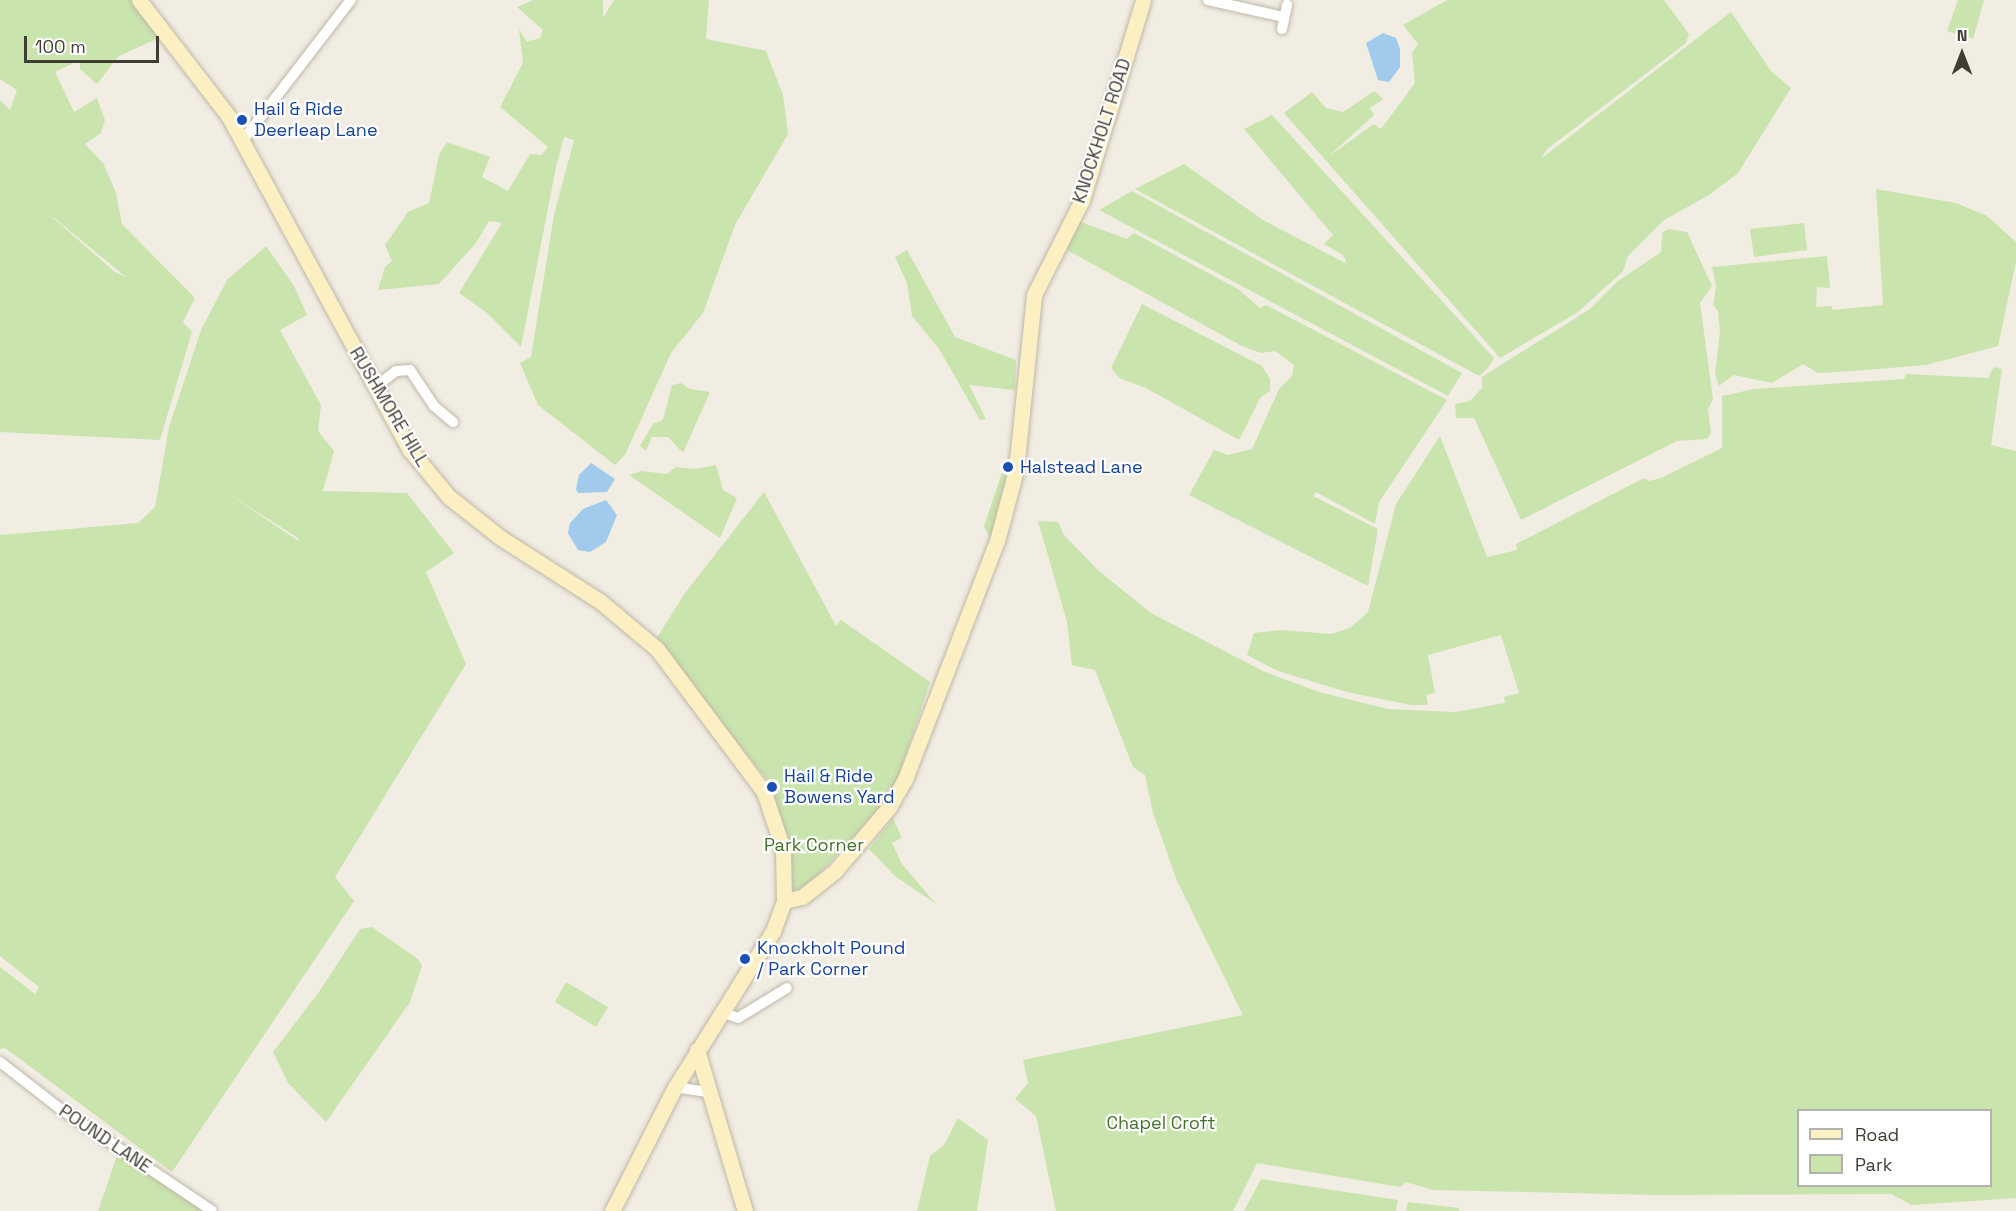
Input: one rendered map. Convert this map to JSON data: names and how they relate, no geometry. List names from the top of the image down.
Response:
{
  "streets": {
    "street": ["KNOCKHOLT ROAD", "RUSHMORE HILL", "POUND LANE"]
  },
  "crossings": [
    ["KNOCKHOLT ROAD", "RUSHMORE HILL"]
  ],
  "parks": ["Park Corner", "Chapel Croft"],
  "places": [
    "Hail & Ride Deerleap Lane",
    "Halstead Lane",
    "Hail & Ride Bowens Yard",
    "Knockholt Pound / Park Corner"
  ],
  "legend": ["Road", "Park"],
  "scale_bar": "100 m",
  "north": "top"
}
